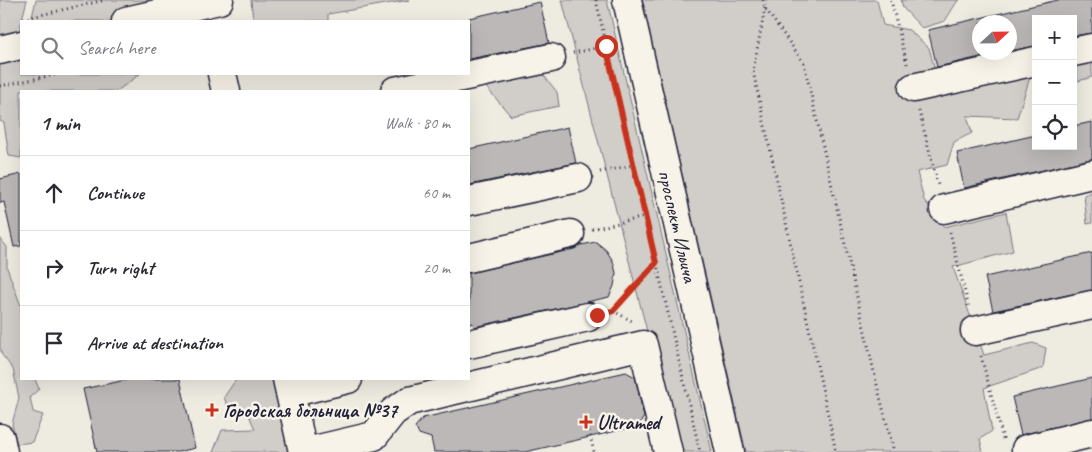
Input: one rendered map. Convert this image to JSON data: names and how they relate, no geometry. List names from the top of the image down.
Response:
{
  "streets": {
    "street": ["проспект Ильича"]
  },
  "places": {
    "health": ["Городская больница №37", "Ultramed"]
  },
  "north": "right",
  "page": {
    "map_buttons": ["+", "−"],
    "search": "Search here",
    "heading": ["1 min", "Walk · 80 m"],
    "list": [
      ["Continue", "60 m"],
      ["Turn right", "20 m"],
      "Arrive at destination"
    ]
  }
}
